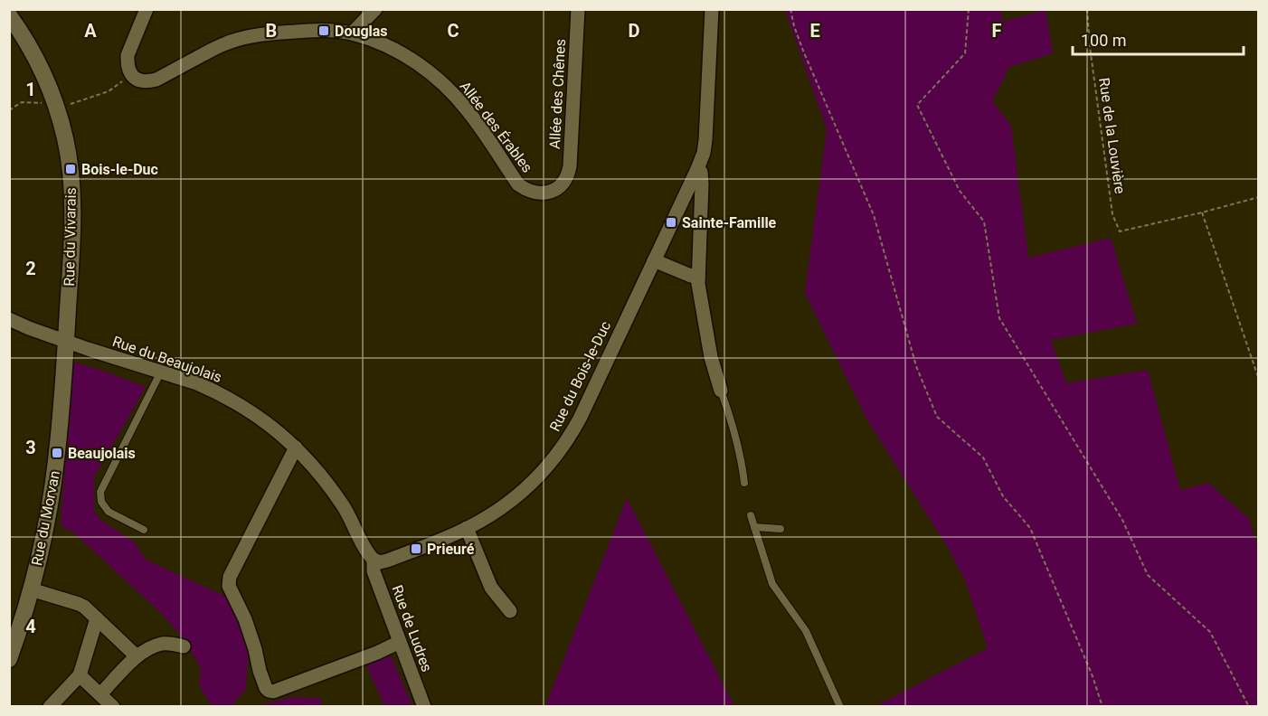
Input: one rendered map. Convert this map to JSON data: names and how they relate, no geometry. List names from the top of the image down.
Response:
{
  "streets": {
    "street": [
      "Allée des Chênes",
      "Allée des Érables",
      "Rue du Vivarais",
      "Rue du Beaujolais",
      "Rue du Bois-le-Duc",
      "Rue du Morvan",
      "Rue de Ludres"
    ],
    "path": ["Rue de la Louvière"]
  },
  "crossings": [
    ["Allée des Chênes", "Allée des Érables"],
    ["Rue du Vivarais", "Rue du Beaujolais"],
    ["Rue du Vivarais", "Rue du Morvan"],
    ["Rue du Beaujolais", "Rue du Bois-le-Duc"],
    ["Rue du Beaujolais", "Rue du Morvan"],
    ["Rue du Beaujolais", "Rue de Ludres"],
    ["Rue du Bois-le-Duc", "Rue de Ludres"]
  ],
  "places": {
    "transit": [
      "Douglas",
      "Bois-le-Duc",
      "Sainte-Famille",
      "Beaujolais",
      "Prieuré"
    ]
  },
  "scale_bar": "100 m",
  "grid": {
    "columns": [
      "A",
      "B",
      "C",
      "D",
      "E",
      "F"
    ],
    "rows": [
      "1",
      "2",
      "3",
      "4"
    ]
  }
}
